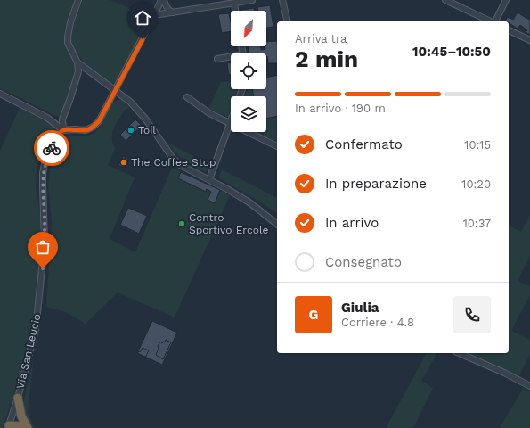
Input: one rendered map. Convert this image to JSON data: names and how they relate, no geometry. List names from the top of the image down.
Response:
{
  "streets": {
    "street": ["Via San Leucio"]
  },
  "places": ["Toil", "The Coffee Stop", "Centro Sportivo Ercole"],
  "north": "bottom left",
  "page": {
    "heading": ["2 min", "Arriva tra", "10:45–10:50"],
    "panel": ["Giulia", "Corriere · 4.8"],
    "bar": "In arrivo · 190 m",
    "list": [
      ["Confermato", "10:15"],
      ["In preparazione", "10:20"],
      ["In arrivo", "10:37"],
      "Consegnato"
    ],
    "round": "G"
  }
}
